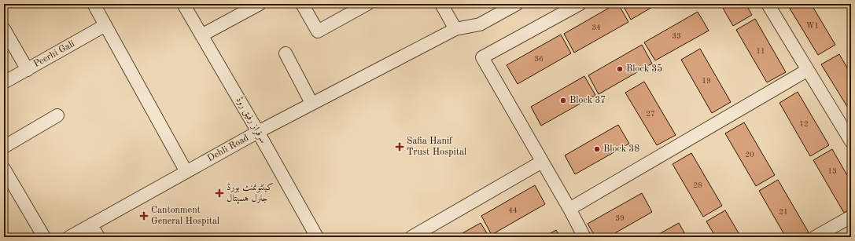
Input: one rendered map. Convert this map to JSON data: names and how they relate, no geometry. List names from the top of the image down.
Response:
{
  "streets": {
    "street": ["Peerhi Gali", "سرفراز رفیق روڈ", "Dehli Road"]
  },
  "crossings": [
    ["سرفراز رفیق روڈ", "Dehli Road"]
  ],
  "places": {
    "other": ["Block 35", "Block 37", "Block 38"],
    "health": ["Safia Hanif Trust Hospital", "کینٹونمنٹ بورڈ جنرل ہسپتال", "Cantonment General Hospital"]
  },
  "house_numbers": [
    "W1",
    "34",
    "33",
    "11",
    "36",
    "19",
    "27",
    "12",
    "20",
    "13",
    "28",
    "44",
    "21",
    "39"
  ]
}
